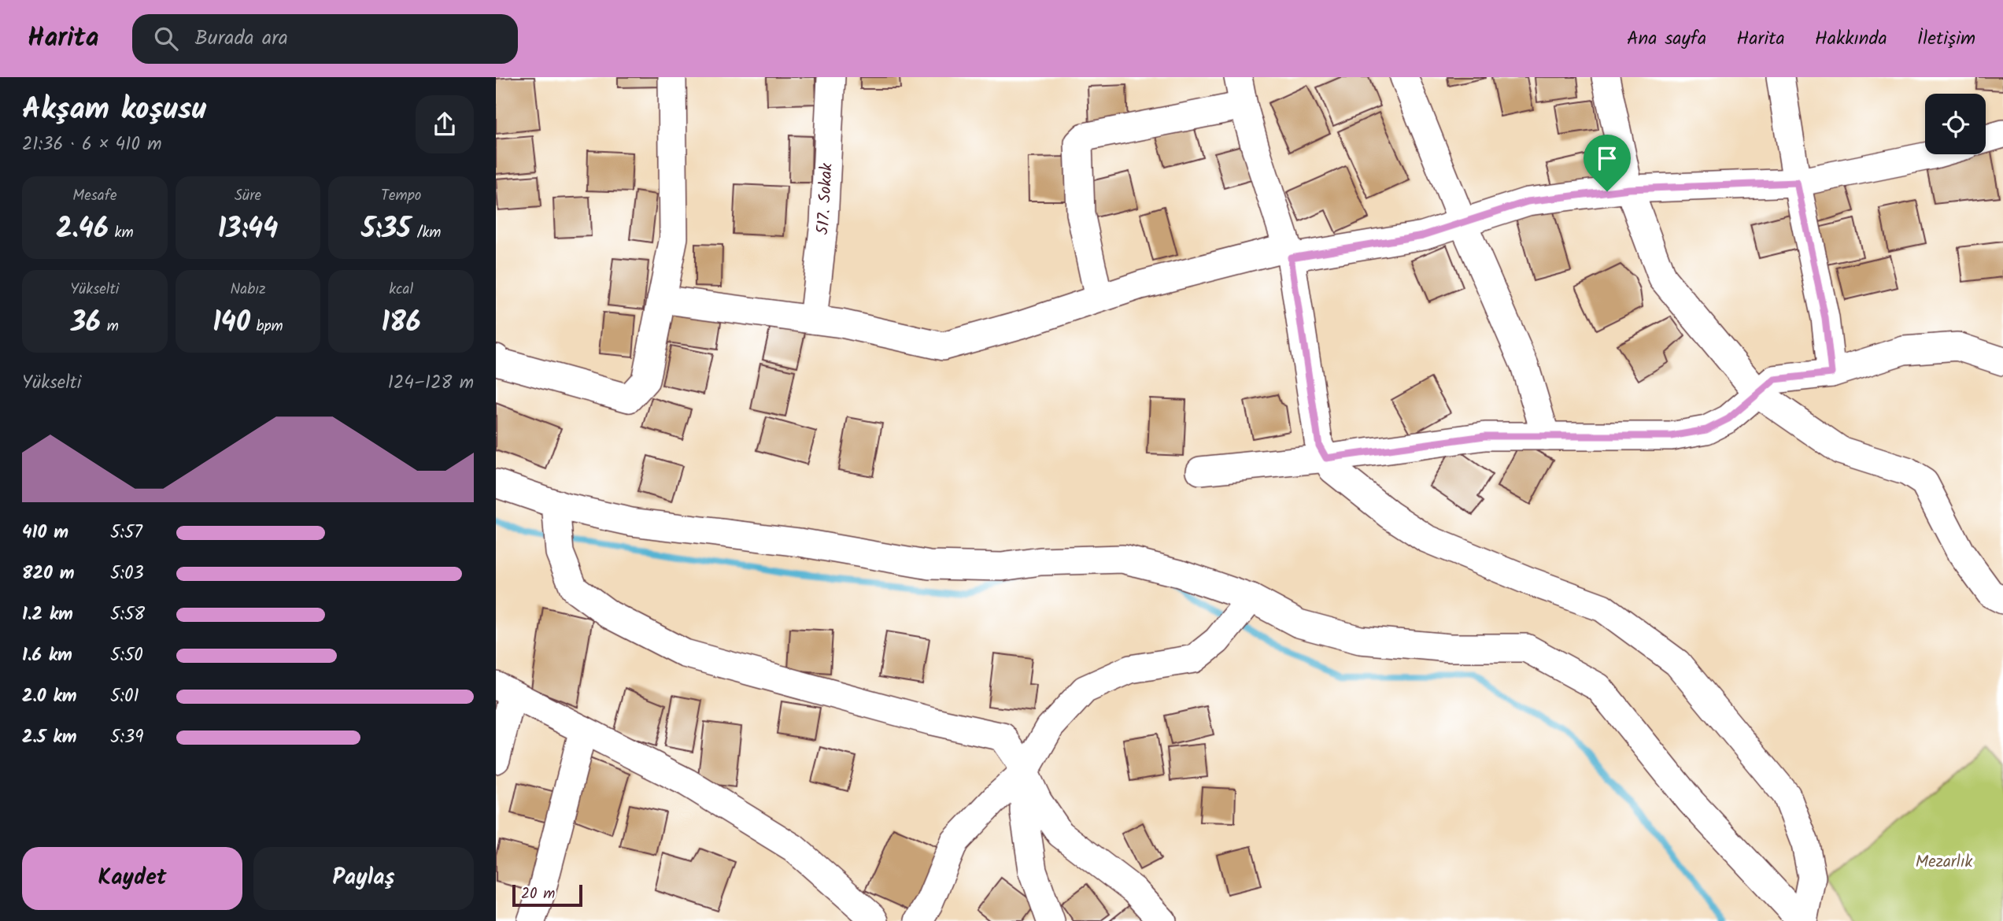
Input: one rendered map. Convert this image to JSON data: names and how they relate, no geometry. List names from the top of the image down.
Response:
{
  "streets": {
    "street": ["517. Sokak"]
  },
  "parks": ["Mezarlık"],
  "scale_bar": "20 m",
  "page": {
    "header": "Harita",
    "search": "Burada ara",
    "nav": [
      "Ana sayfa",
      "Harita",
      "Hakkında",
      "İletişim"
    ],
    "heading": ["Akşam koşusu", "21:36 · 6 × 410 m"],
    "stats": [
      ["Mesafe", "2.46 km"],
      ["Süre", "13:44"],
      ["Tempo", "5:35 /km"],
      ["Yükselti", "36 m"],
      ["Nabız", "140 bpm"],
      ["kcal", "186"]
    ],
    "chart": ["Yükselti", "124–128 m"],
    "list": [
      {
        "name": "410 m",
        "note": "5:57"
      },
      {
        "name": "820 m",
        "note": "5:03"
      },
      {
        "name": "1.2 km",
        "note": "5:58"
      },
      {
        "name": "1.6 km",
        "note": "5:50"
      },
      {
        "name": "2.0 km",
        "note": "5:01"
      },
      {
        "name": "2.5 km",
        "note": "5:39"
      }
    ],
    "buttons": ["Kaydet", "Paylaş"],
    "scale": "20 m"
  }
}
